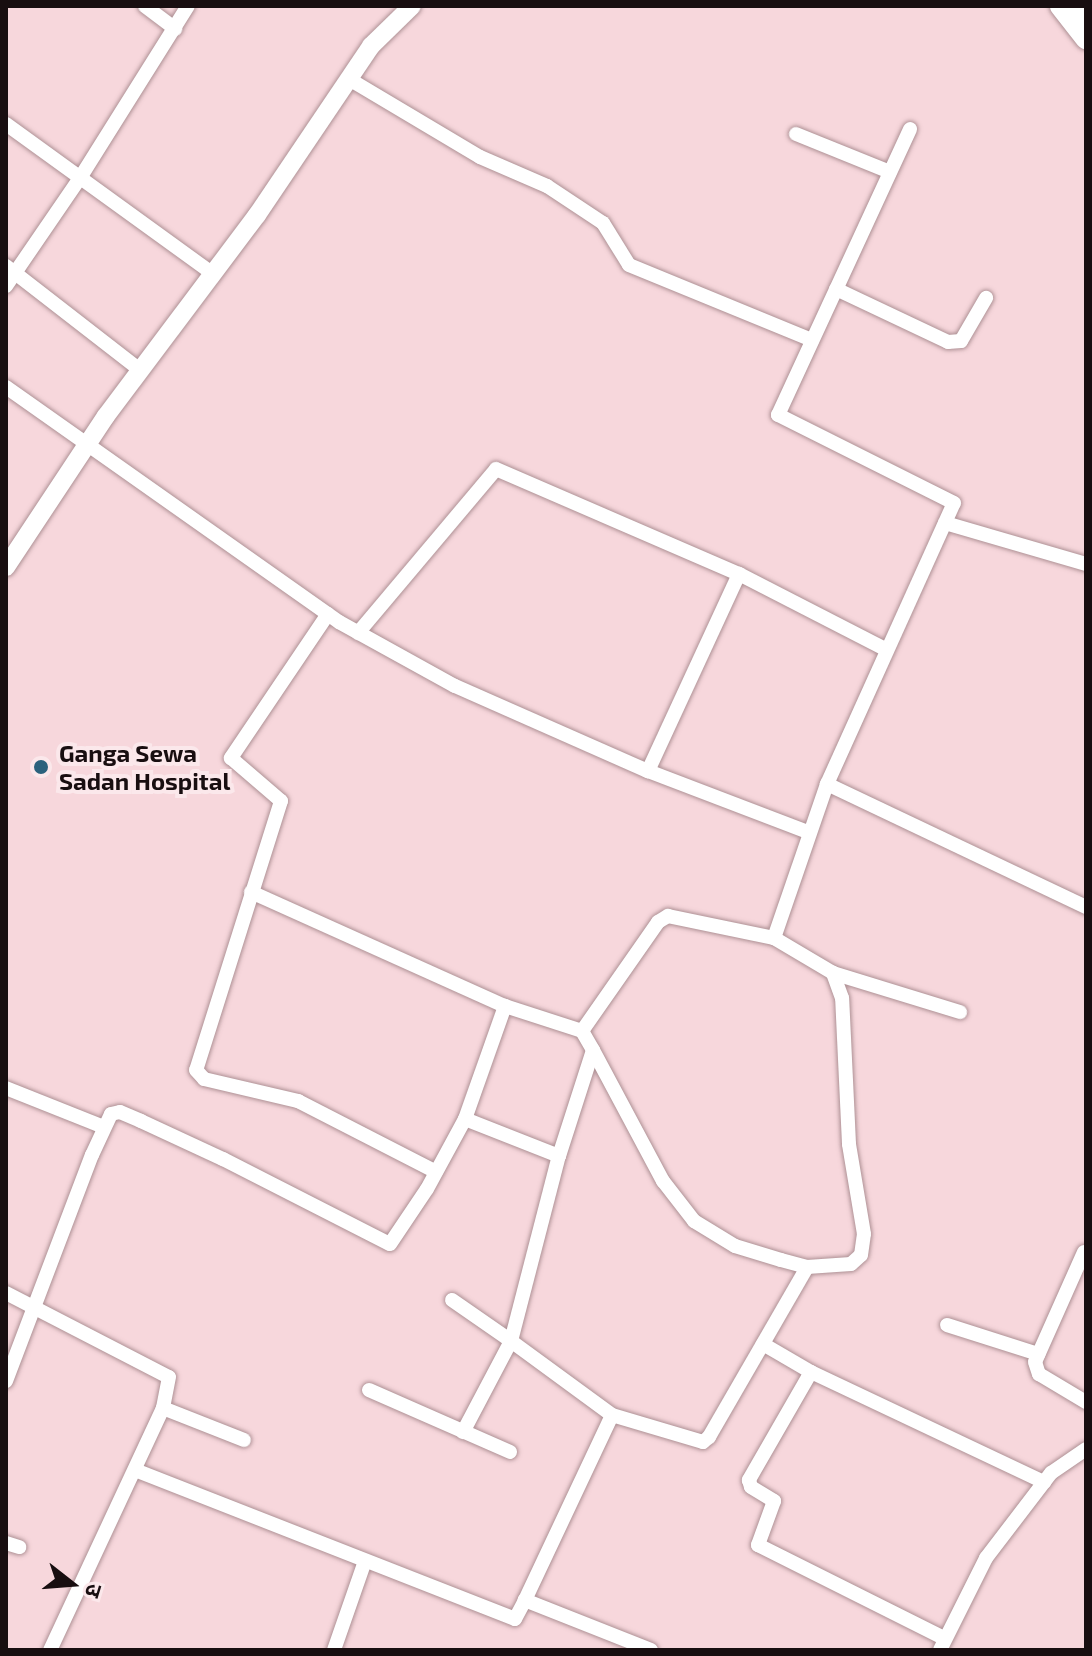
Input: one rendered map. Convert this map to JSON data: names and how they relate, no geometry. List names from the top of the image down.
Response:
{
  "places": ["Ganga Sewa Sadan Hospital"],
  "north": "right"
}
